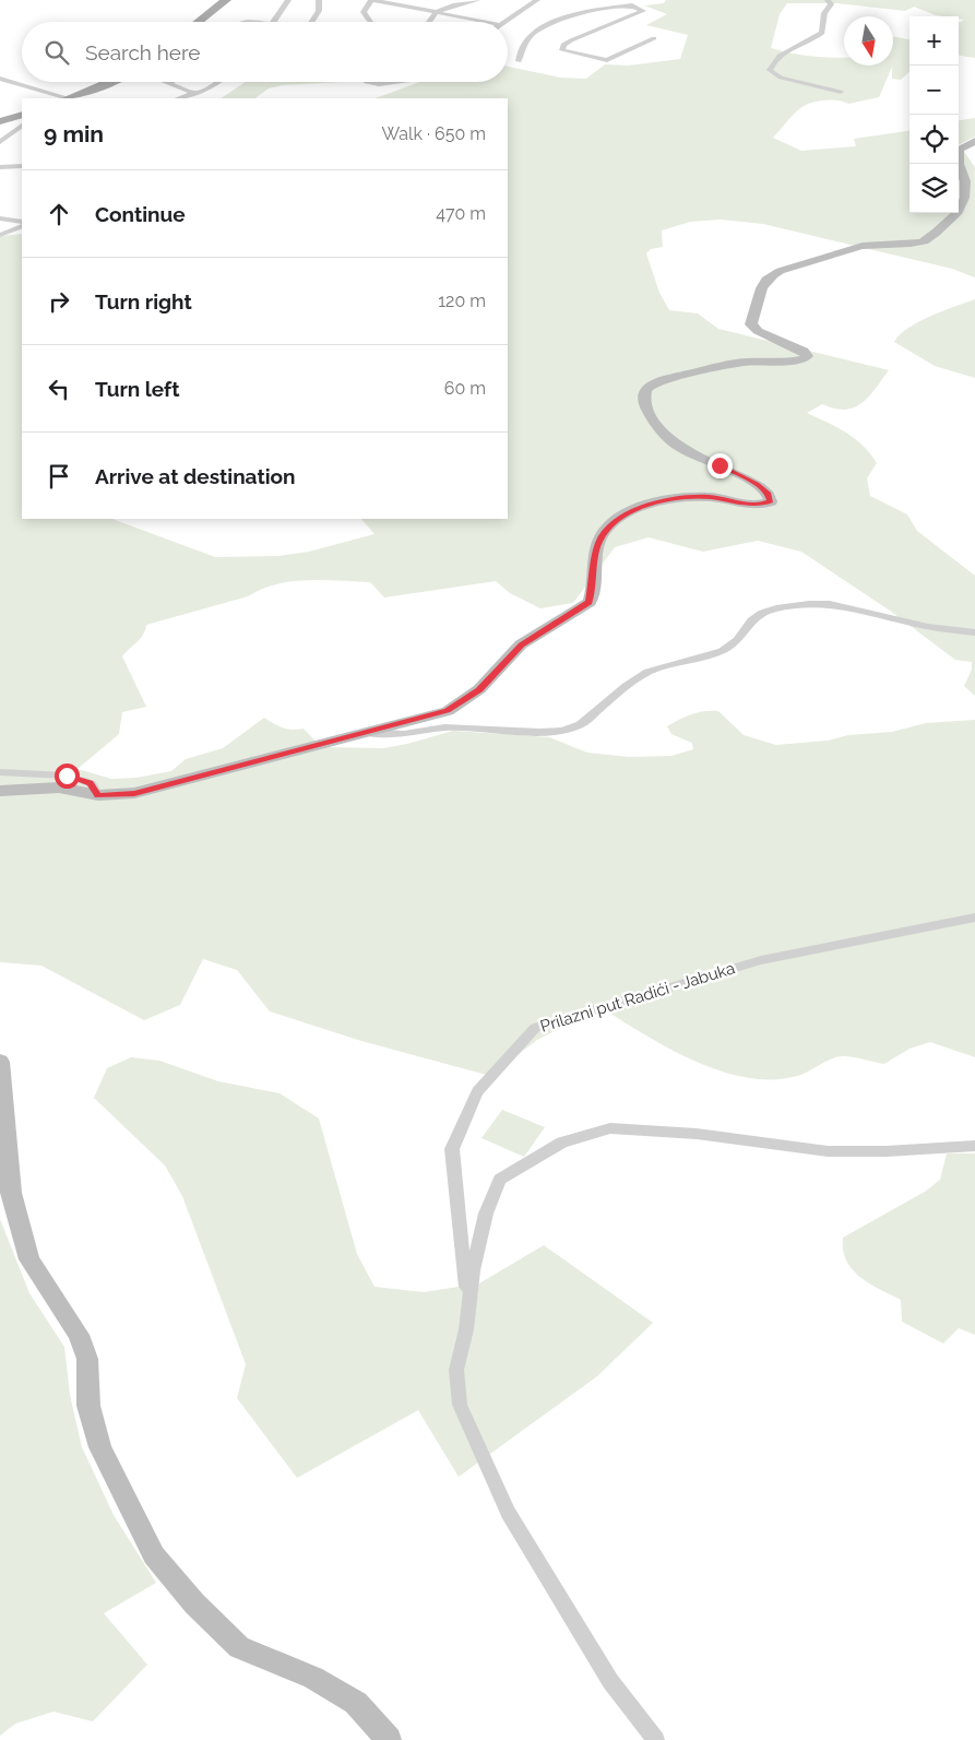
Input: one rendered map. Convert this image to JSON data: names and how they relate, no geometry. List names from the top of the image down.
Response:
{
  "streets": {
    "street": ["Prilazni put Radići - Jabuka"]
  },
  "north": "bottom",
  "page": {
    "map_buttons": ["+", "−"],
    "search": "Search here",
    "heading": ["9 min", "Walk · 650 m"],
    "list": [
      ["Continue", "470 m"],
      ["Turn right", "120 m"],
      ["Turn left", "60 m"],
      "Arrive at destination"
    ]
  }
}
